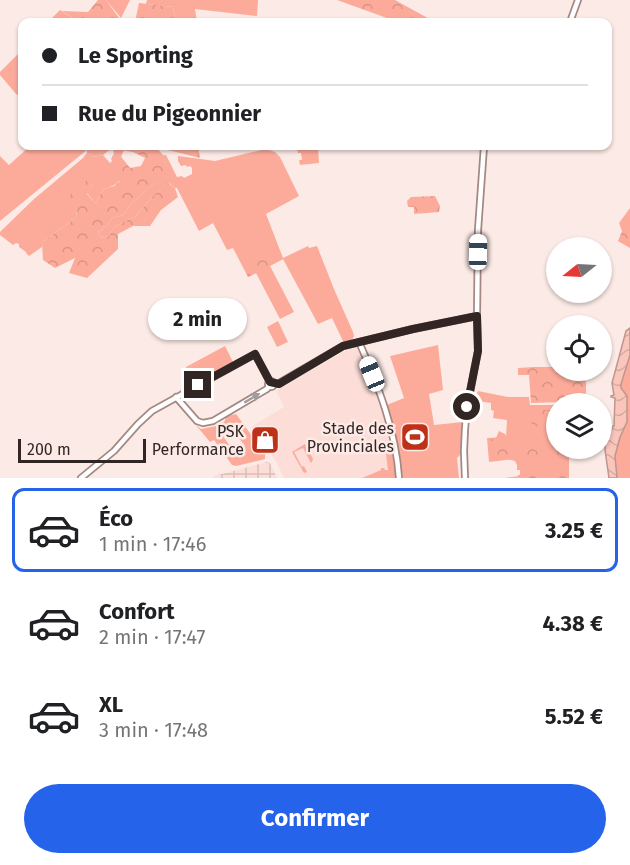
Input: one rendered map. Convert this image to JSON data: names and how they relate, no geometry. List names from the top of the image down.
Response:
{
  "places": {
    "sports": ["Stade des Provinciales"],
    "shop": ["PSK Performance"]
  },
  "scale_bar": "200 m",
  "north": "left",
  "page": {
    "banner": ["Le Sporting", "Rue du Pigeonnier"],
    "bubble": "2 min",
    "scale": "200 m",
    "list": [
      {
        "name": "Éco",
        "note": "1 min · 17:46",
        "value": "3.25 €"
      },
      {
        "name": "Confort",
        "note": "2 min · 17:47",
        "value": "4.38 €"
      },
      {
        "name": "XL",
        "note": "3 min · 17:48",
        "value": "5.52 €"
      }
    ],
    "buttons": "Confirmer"
  }
}
